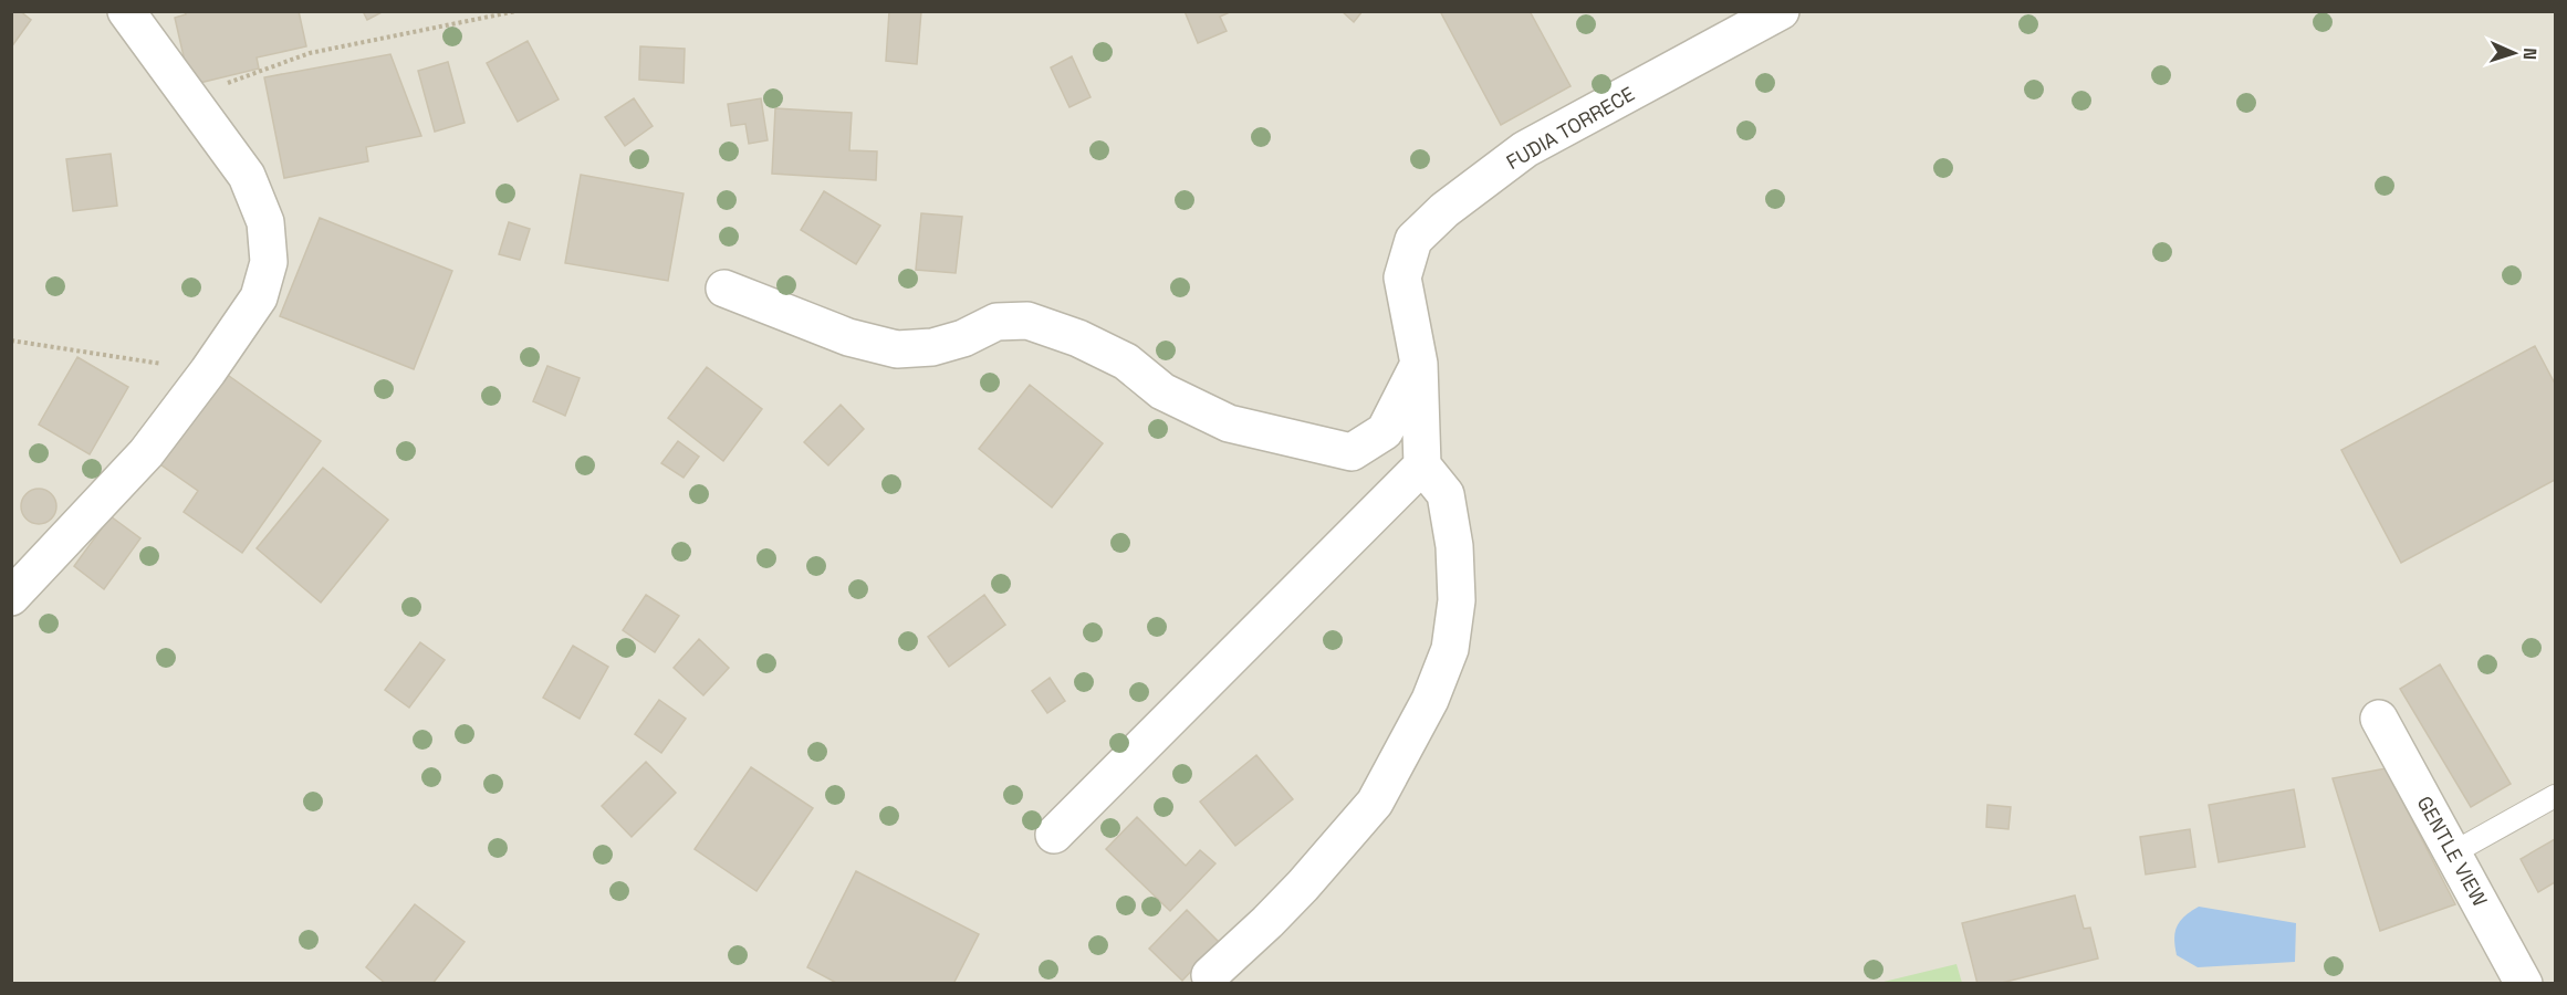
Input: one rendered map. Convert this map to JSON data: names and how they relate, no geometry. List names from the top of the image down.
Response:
{
  "streets": {
    "street": ["FUDIA TORRECE", "GENTLE VIEW"]
  },
  "north": "right"
}
